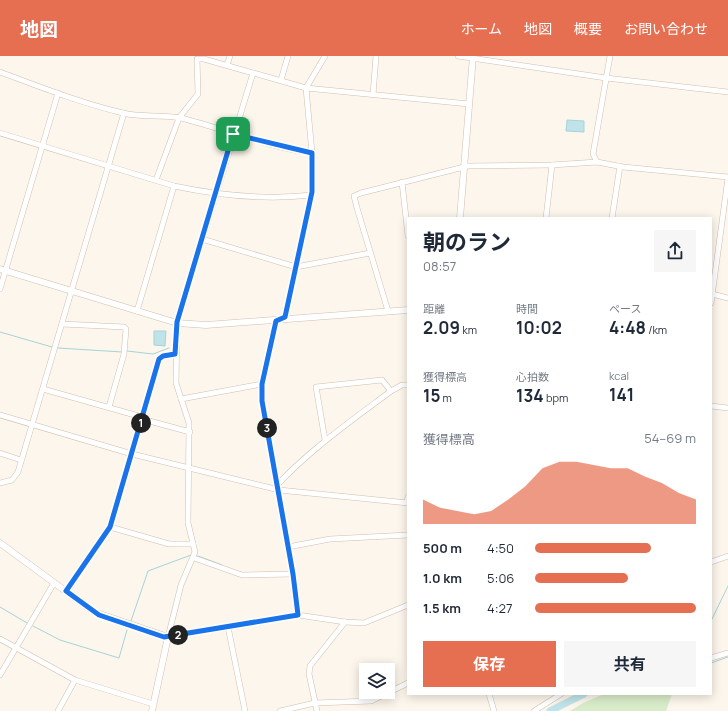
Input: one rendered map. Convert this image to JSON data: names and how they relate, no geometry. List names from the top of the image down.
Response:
{
  "page": {
    "header": "地図",
    "nav": [
      "ホーム",
      "地図",
      "概要",
      "お問い合わせ"
    ],
    "heading": ["朝のラン", "08:57"],
    "stats": [
      ["距離", "2.09 km"],
      ["時間", "10:02"],
      ["ペース", "4:48 /km"],
      ["獲得標高", "15 m"],
      ["心拍数", "134 bpm"],
      ["kcal", "141"]
    ],
    "pins": ["1", "3", "2"],
    "chart": ["獲得標高", "54–69 m"],
    "list": [
      {
        "name": "500 m",
        "note": "4:50"
      },
      {
        "name": "1.0 km",
        "note": "5:06"
      },
      {
        "name": "1.5 km",
        "note": "4:27"
      }
    ],
    "buttons": ["保存", "共有"]
  }
}
